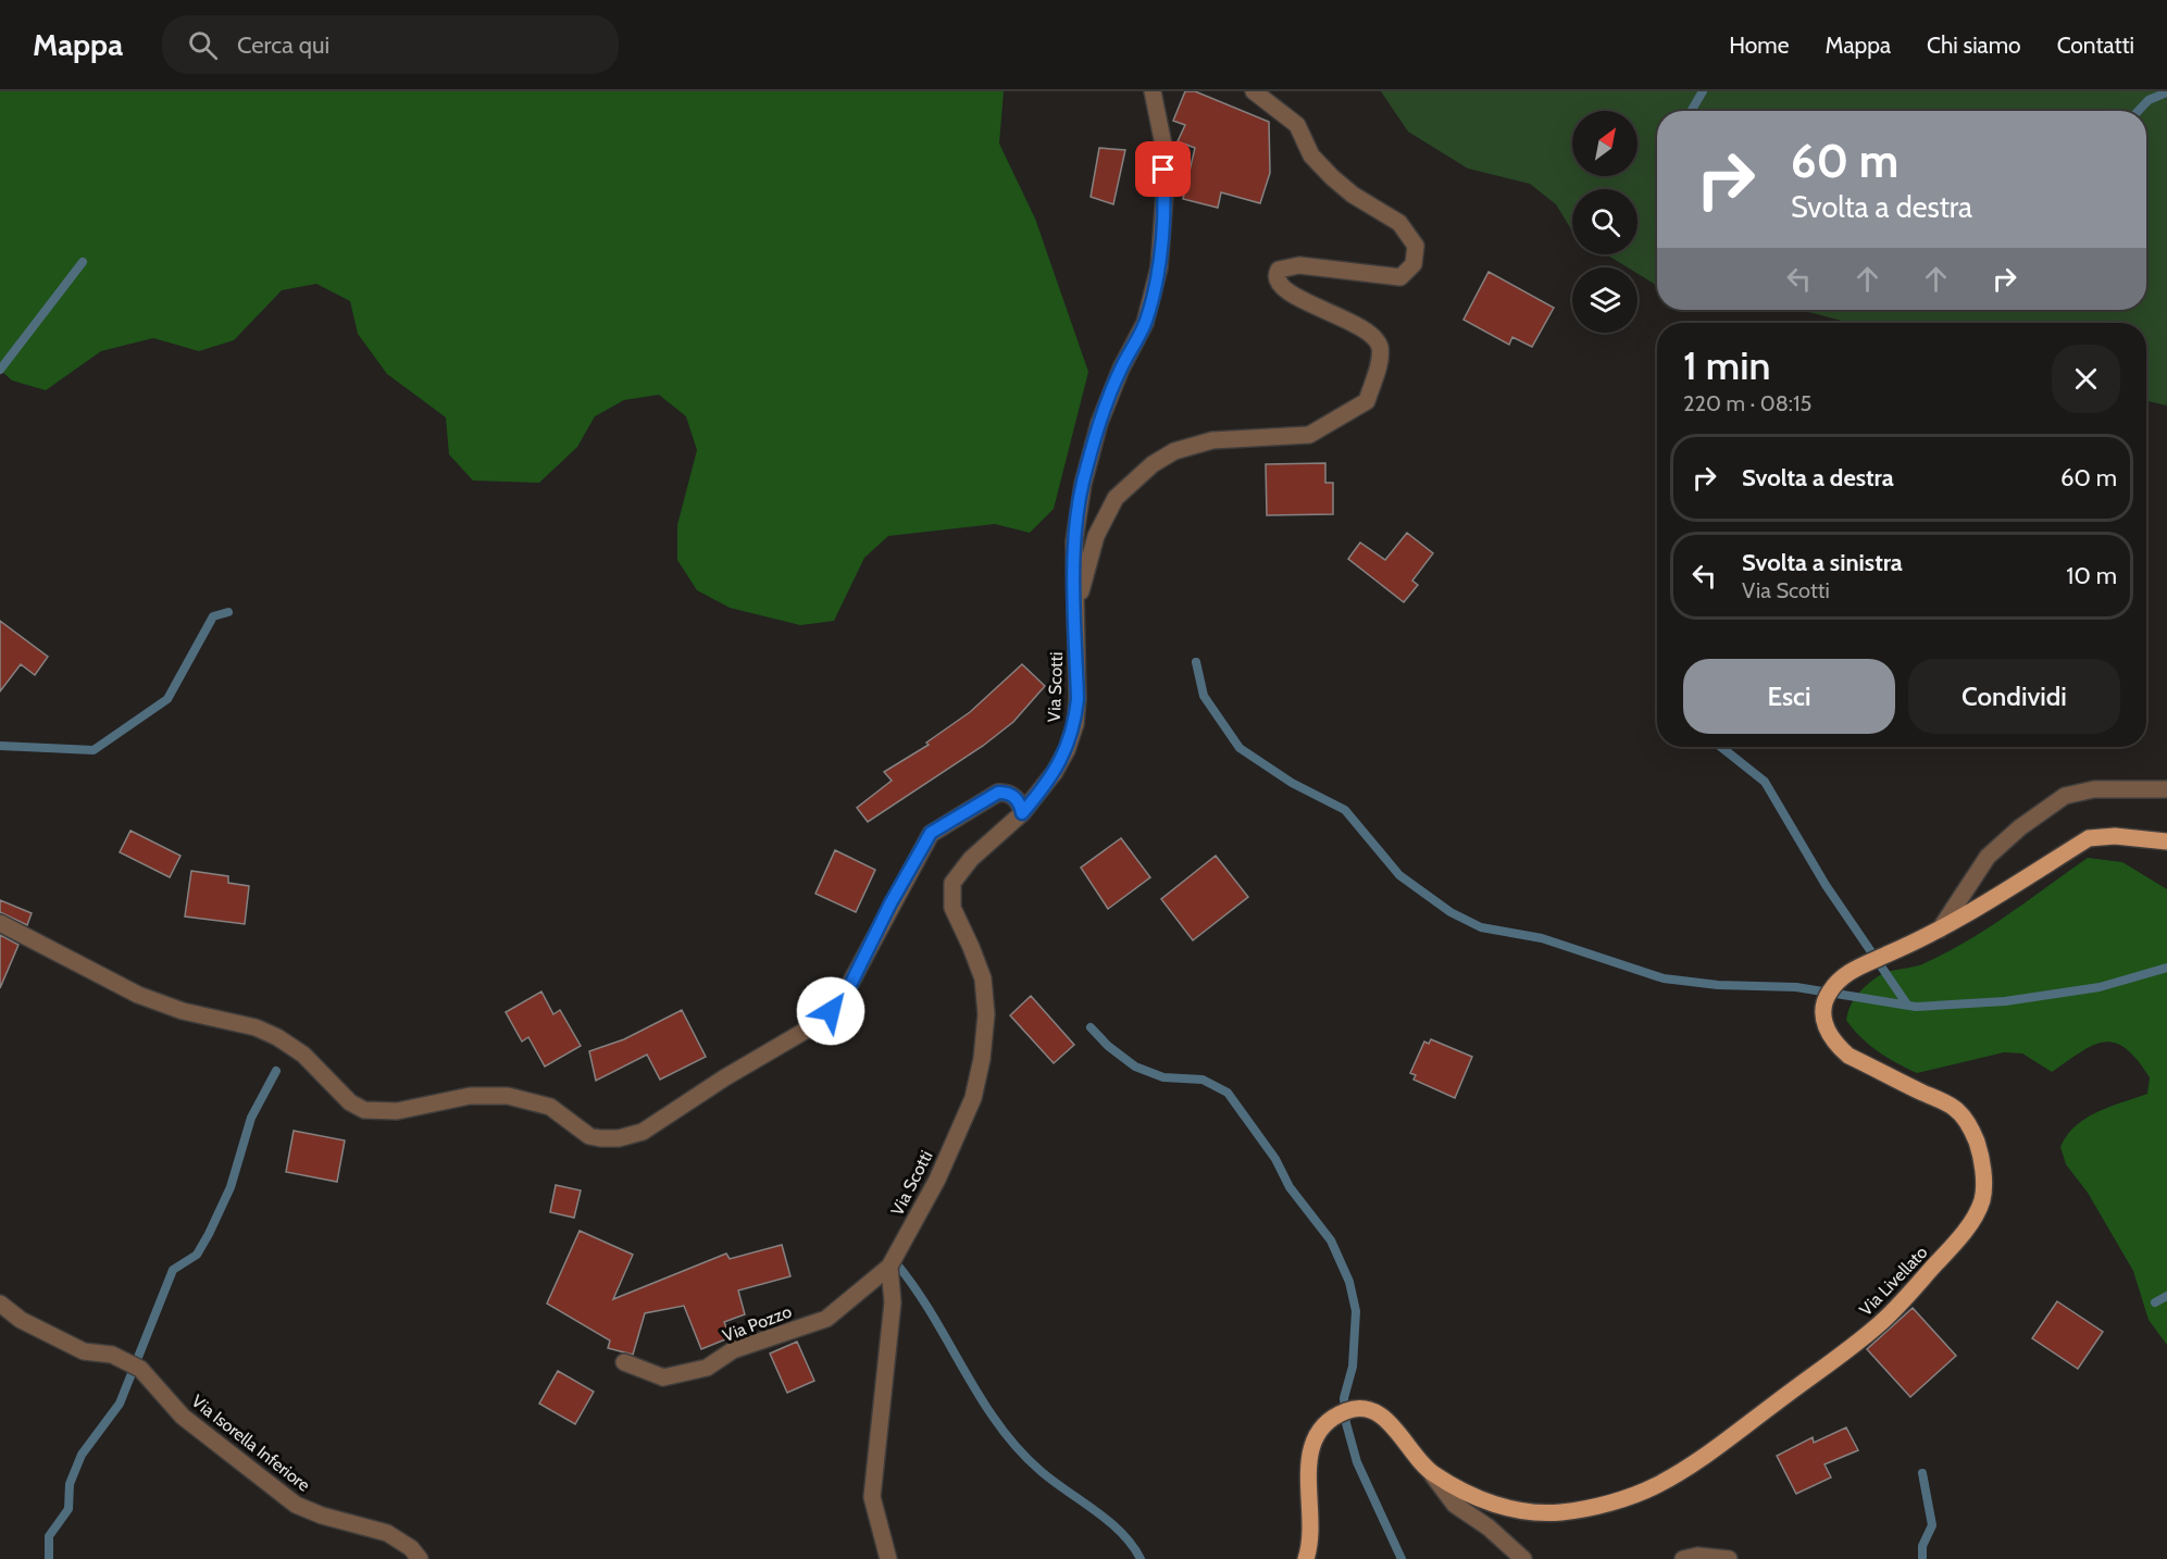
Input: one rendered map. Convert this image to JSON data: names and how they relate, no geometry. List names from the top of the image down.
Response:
{
  "streets": {
    "main road": ["Via Livellato"],
    "street": ["Via Scotti", "Via Pozzo", "Via Isorella Inferiore"]
  },
  "crossings": [
    ["Via Scotti", "Via Pozzo"]
  ],
  "north": "top right",
  "page": {
    "header": "Mappa",
    "search": "Cerca qui",
    "nav": [
      "Home",
      "Mappa",
      "Chi siamo",
      "Contatti"
    ],
    "turn": ["60 m", "Svolta a destra"],
    "heading": ["1 min", "220 m · 08:15"],
    "list": [
      {
        "name": "Svolta a destra",
        "value": "60 m"
      },
      {
        "name": "Svolta a sinistra",
        "note": "Via Scotti",
        "value": "10 m"
      }
    ],
    "buttons": ["Esci", "Condividi"]
  }
}
